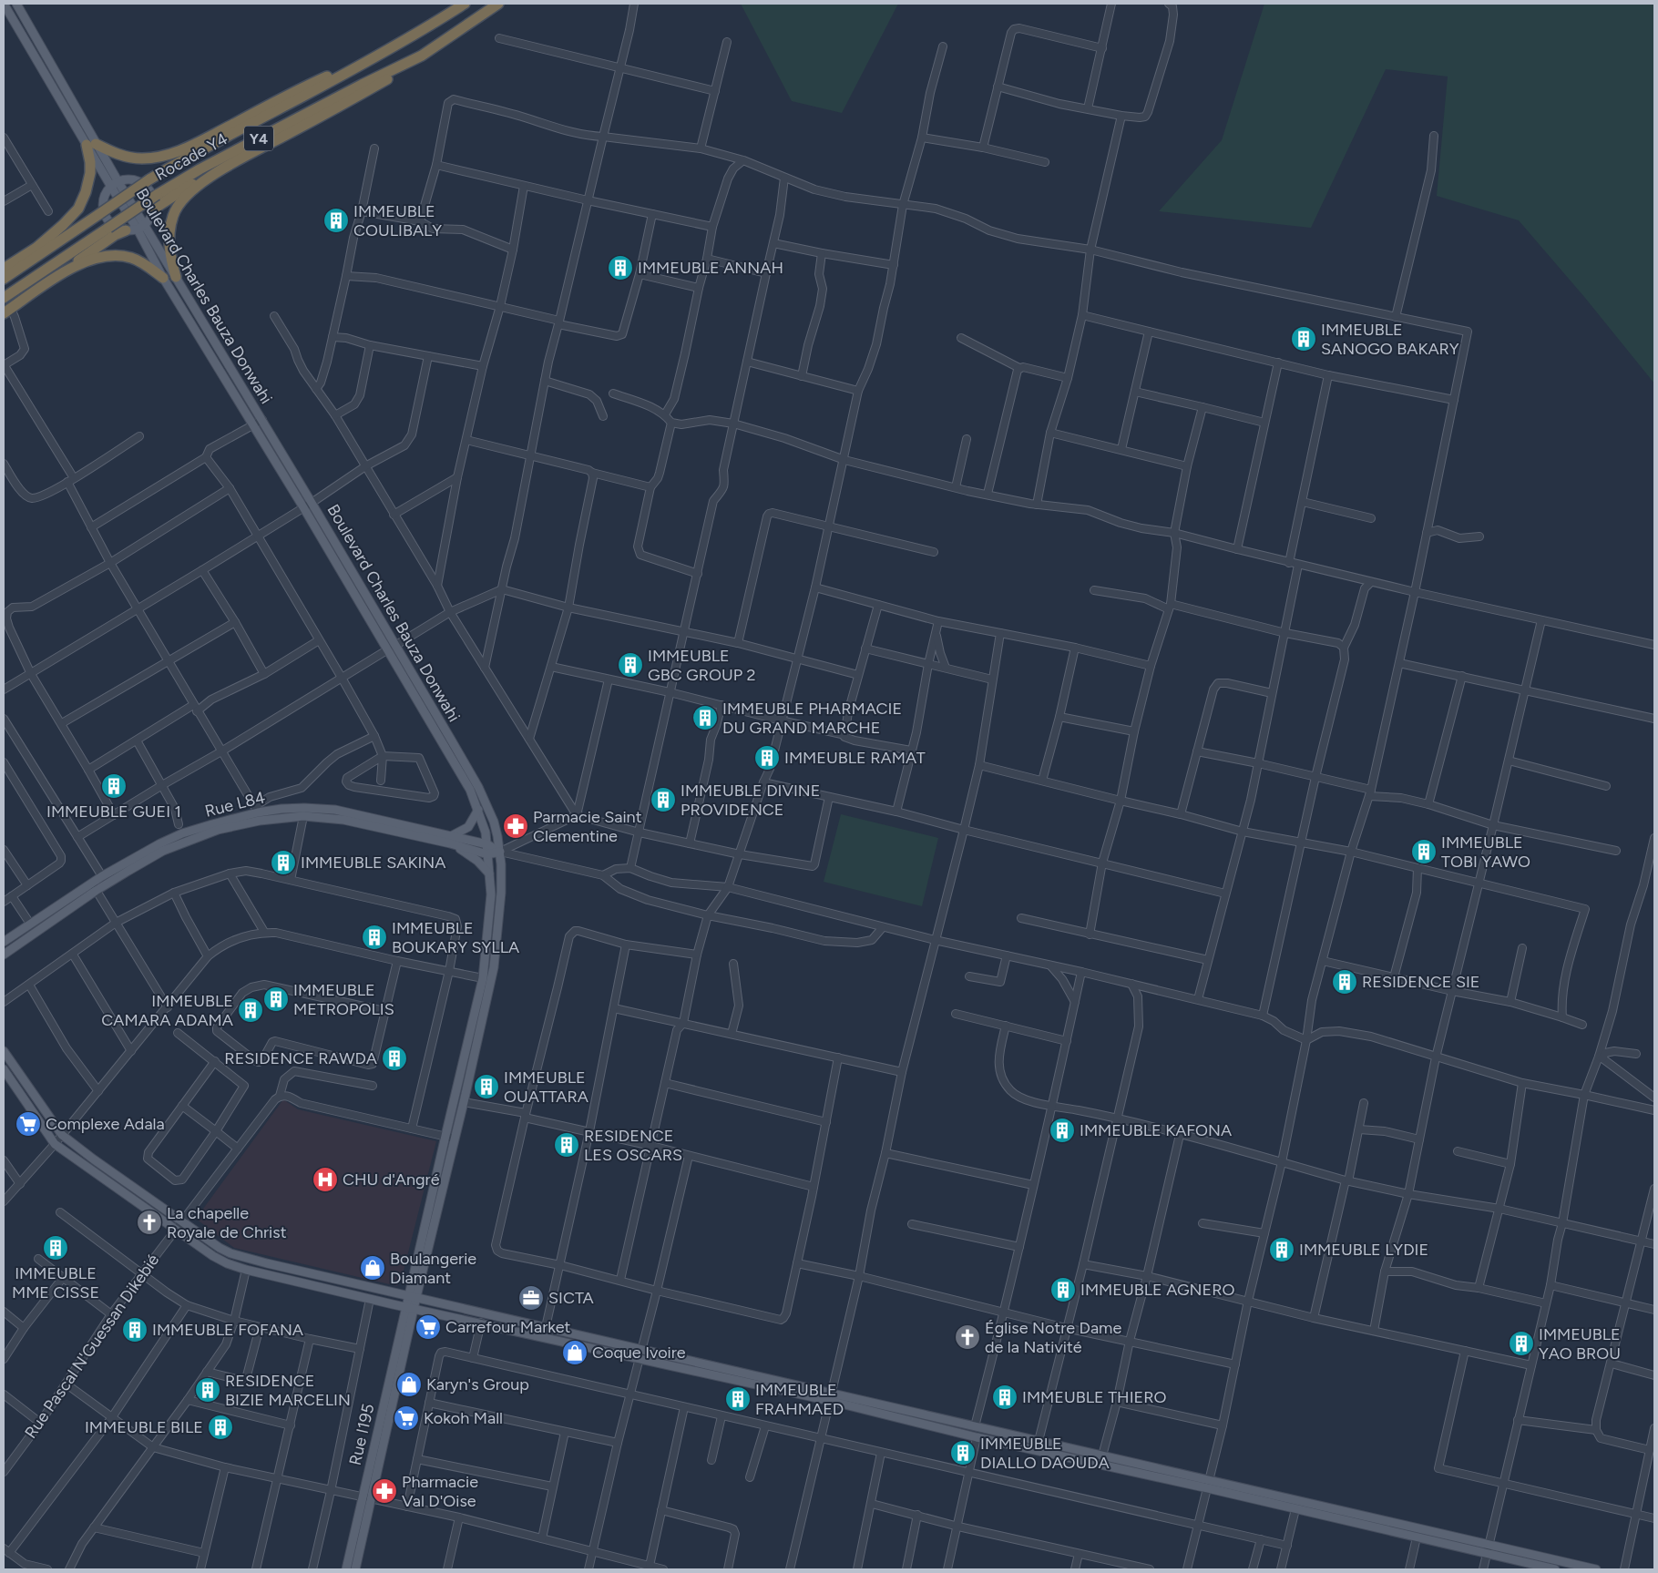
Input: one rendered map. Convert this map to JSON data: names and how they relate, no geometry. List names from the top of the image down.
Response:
{
  "streets": {
    "highway": ["Y4", "Rocade Y4"],
    "main road": ["Boulevard Charles Bauza Donwahi", "Rue L84", "Rue I195"],
    "street": ["Rue Pascal N'Guessan Dikebié"]
  },
  "crossings": [
    ["Boulevard Charles Bauza Donwahi", "Rue L84"]
  ],
  "places": {
    "building": [
      "IMMEUBLE COULIBALY",
      "IMMEUBLE ANNAH",
      "IMMEUBLE SANOGO BAKARY",
      "IMMEUBLE GBC GROUP 2",
      "IMMEUBLE PHARMACIE DU GRAND MARCHE",
      "IMMEUBLE RAMAT",
      "IMMEUBLE GUEI 1",
      "IMMEUBLE DIVINE PROVIDENCE",
      "IMMEUBLE TOBI YAWO",
      "IMMEUBLE SAKINA",
      "IMMEUBLE BOUKARY SYLLA",
      "RESIDENCE SIE",
      "IMMEUBLE METROPOLIS",
      "IMMEUBLE CAMARA ADAMA",
      "RESIDENCE RAWDA",
      "IMMEUBLE OUATTARA",
      "IMMEUBLE KAFONA",
      "RESIDENCE LES OSCARS",
      "IMMEUBLE MME CISSE",
      "IMMEUBLE LYDIE",
      "IMMEUBLE AGNERO",
      "IMMEUBLE FOFANA",
      "IMMEUBLE YAO BROU",
      "RESIDENCE BIZIE MARCELIN",
      "IMMEUBLE THIERO",
      "IMMEUBLE FRAHMAED",
      "IMMEUBLE BILE",
      "IMMEUBLE DIALLO DAOUDA"
    ],
    "pharmacy": ["Parmacie Saint Clementine", "Pharmacie Val D'Oise"],
    "supermarket": ["Complexe Adala", "Carrefour Market", "Kokoh Mall"],
    "hospital": ["CHU d'Angré"],
    "church": ["La chapelle Royale de Christ", "Église Notre Dame de la Nativité"],
    "shop": ["Boulangerie Diamant", "Coque Ivoire", "Karyn's Group"],
    "office": ["SICTA"]
  }
}
